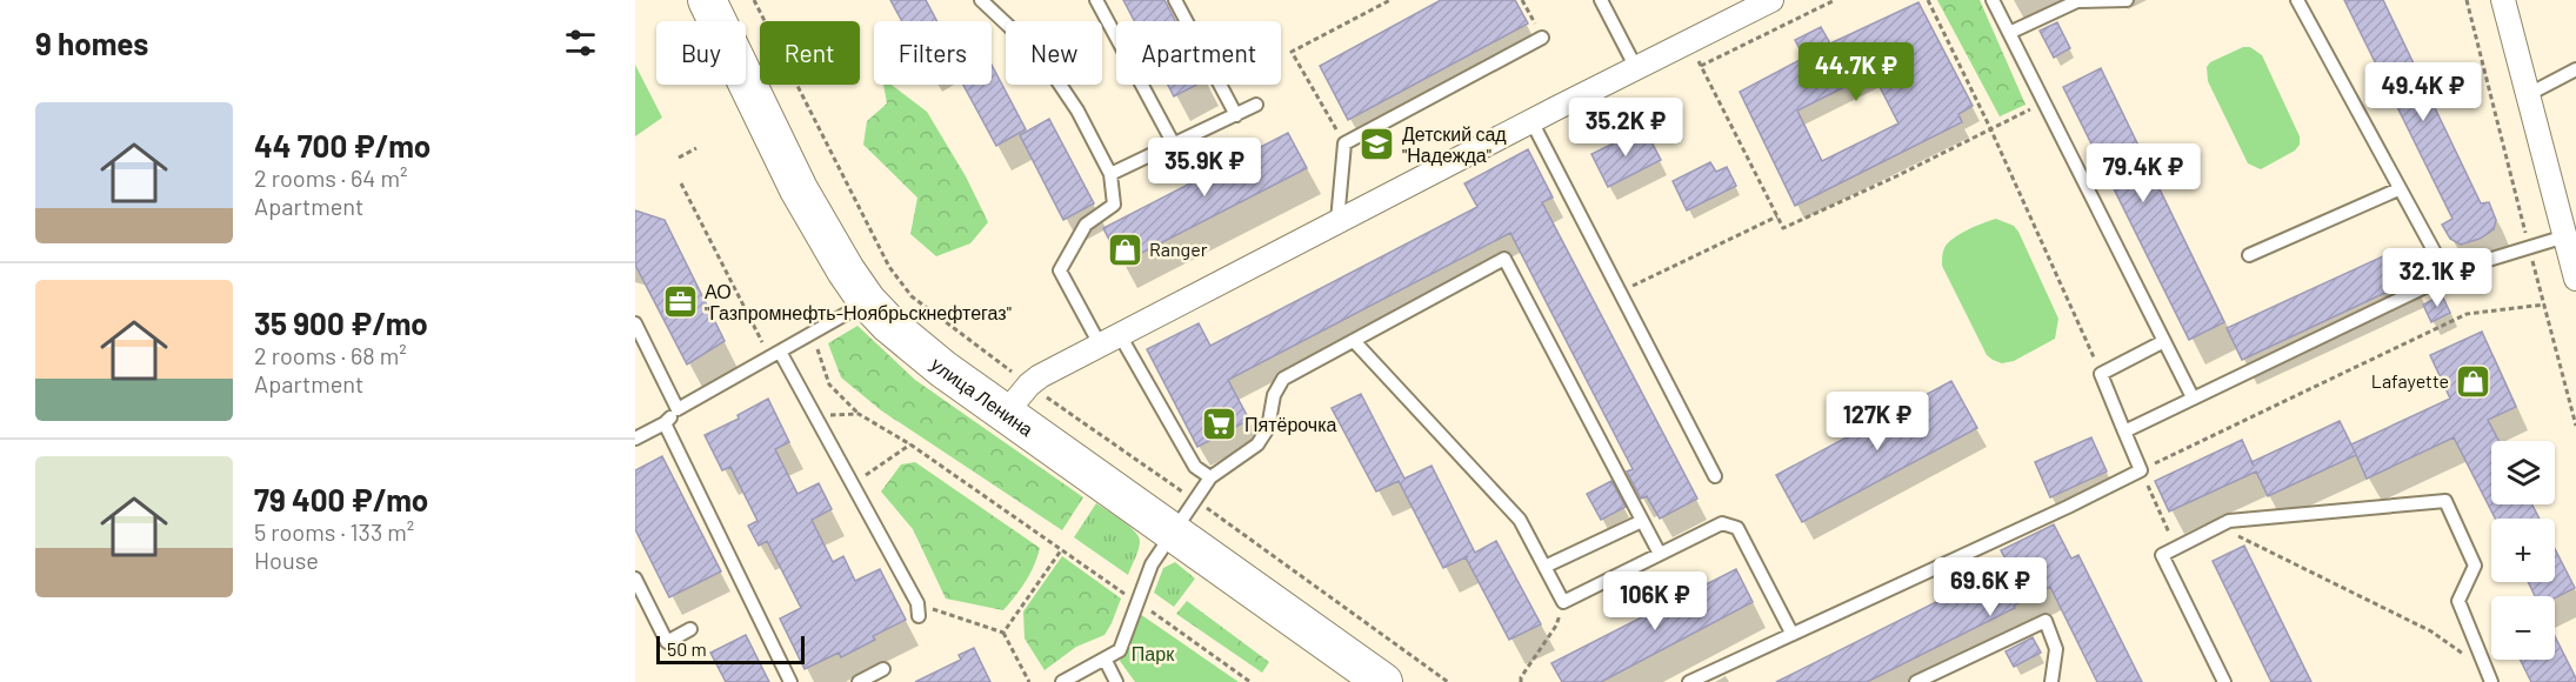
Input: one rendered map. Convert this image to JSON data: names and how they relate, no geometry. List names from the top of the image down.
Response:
{
  "streets": {
    "main road": ["улица Ленина"]
  },
  "parks": ["Парк"],
  "places": {
    "school or university": ["Детский сад \"Надежда\""],
    "shop": ["Ranger", "Lafayette"],
    "office": ["АО \"Газпромнефть-Ноябрьскнефтегаз\""],
    "supermarket": ["Пятёрочка"]
  },
  "scale_bar": "50 m",
  "page": {
    "heading": "9 homes",
    "chip": [
      "Buy",
      "Rent",
      "Filters",
      "New",
      "Apartment"
    ],
    "price": [
      "44.7K ₽",
      "49.4K ₽",
      "35.2K ₽",
      "35.9K ₽",
      "79.4K ₽",
      "32.1K ₽",
      "127K ₽",
      "69.6K ₽",
      "106K ₽"
    ],
    "list": [
      {
        "name": "44 700 ₽/mo",
        "note": "2 rooms · 64 m² · Apartment"
      },
      {
        "name": "35 900 ₽/mo",
        "note": "2 rooms · 68 m² · Apartment"
      },
      {
        "name": "79 400 ₽/mo",
        "note": "5 rooms · 133 m² · House"
      }
    ],
    "map_buttons": ["+", "−"],
    "scale": "50 m"
  }
}
